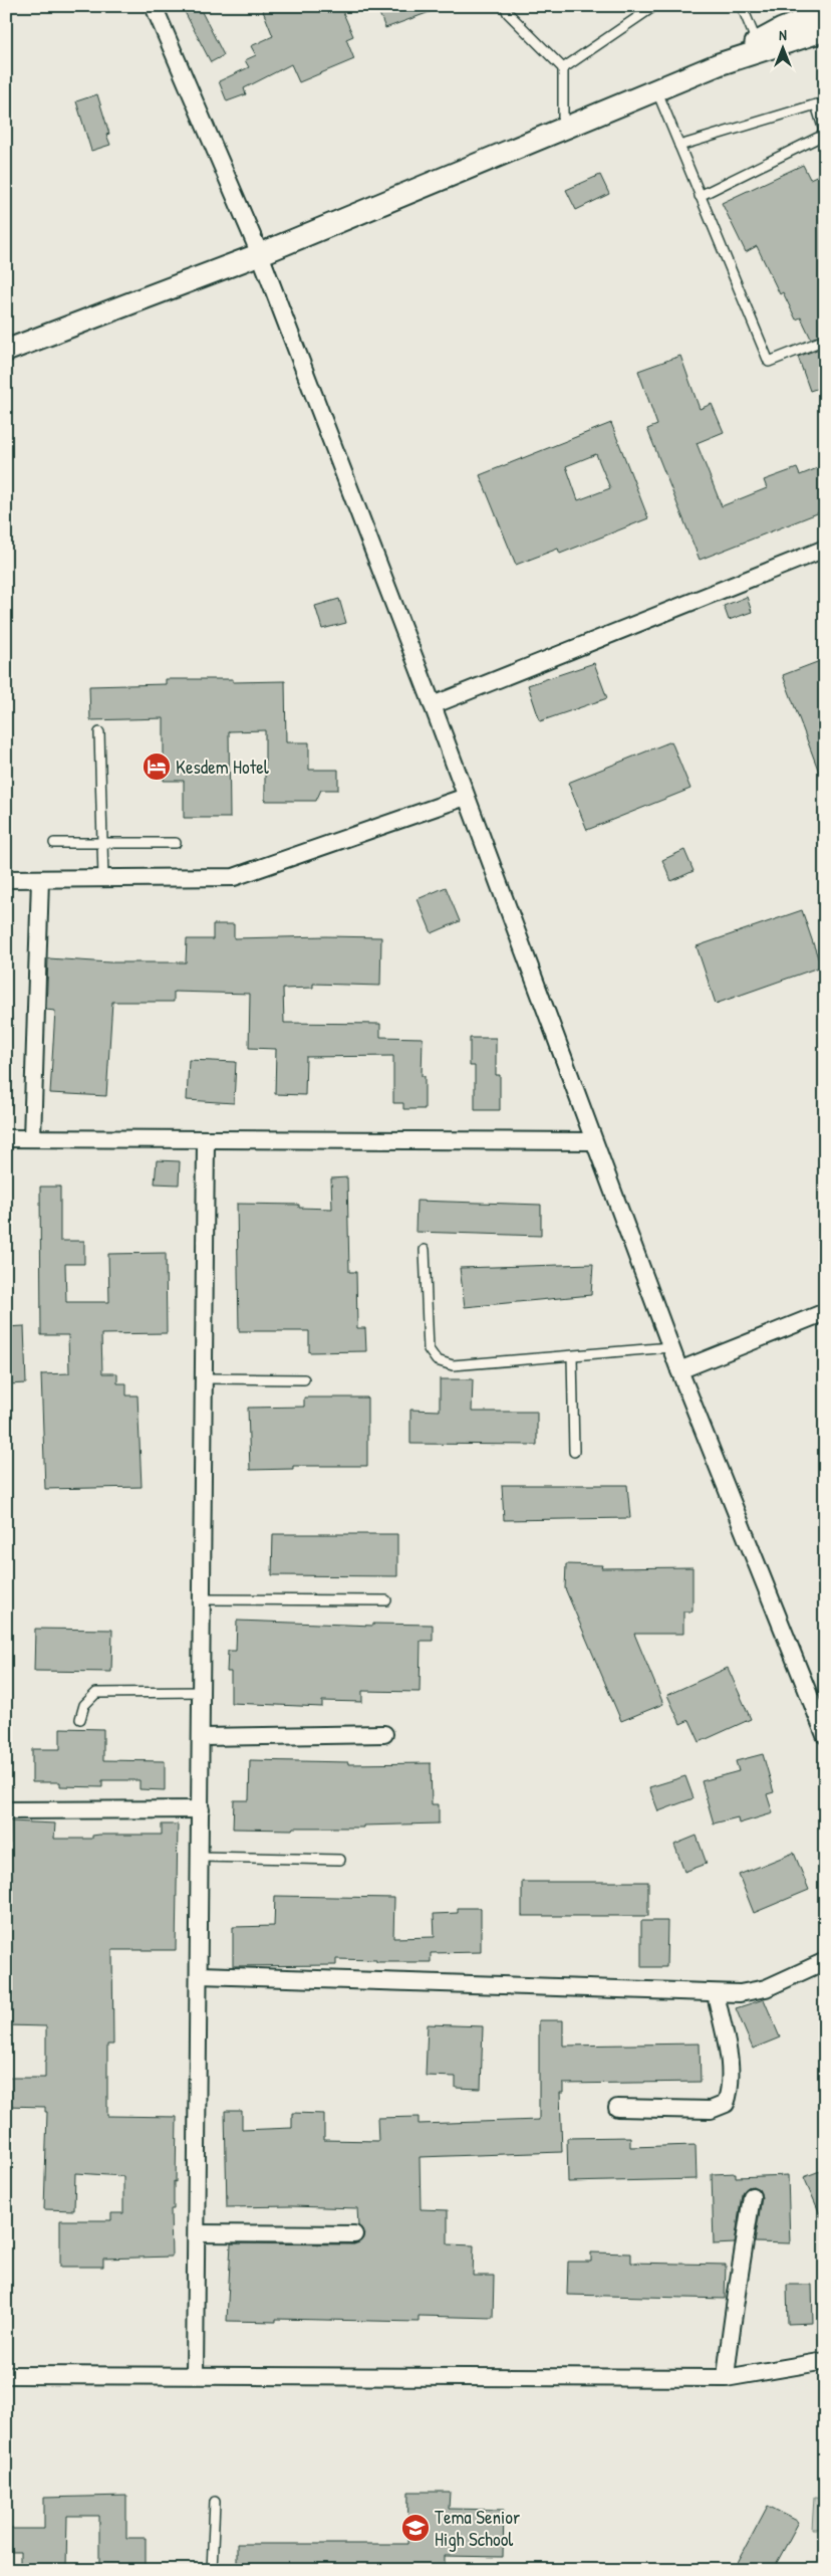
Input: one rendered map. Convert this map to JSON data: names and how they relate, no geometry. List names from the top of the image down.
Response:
{
  "places": {
    "hotel": ["Kesdem Hotel"],
    "school or university": ["Tema Senior High School"]
  },
  "north": "top"
}
